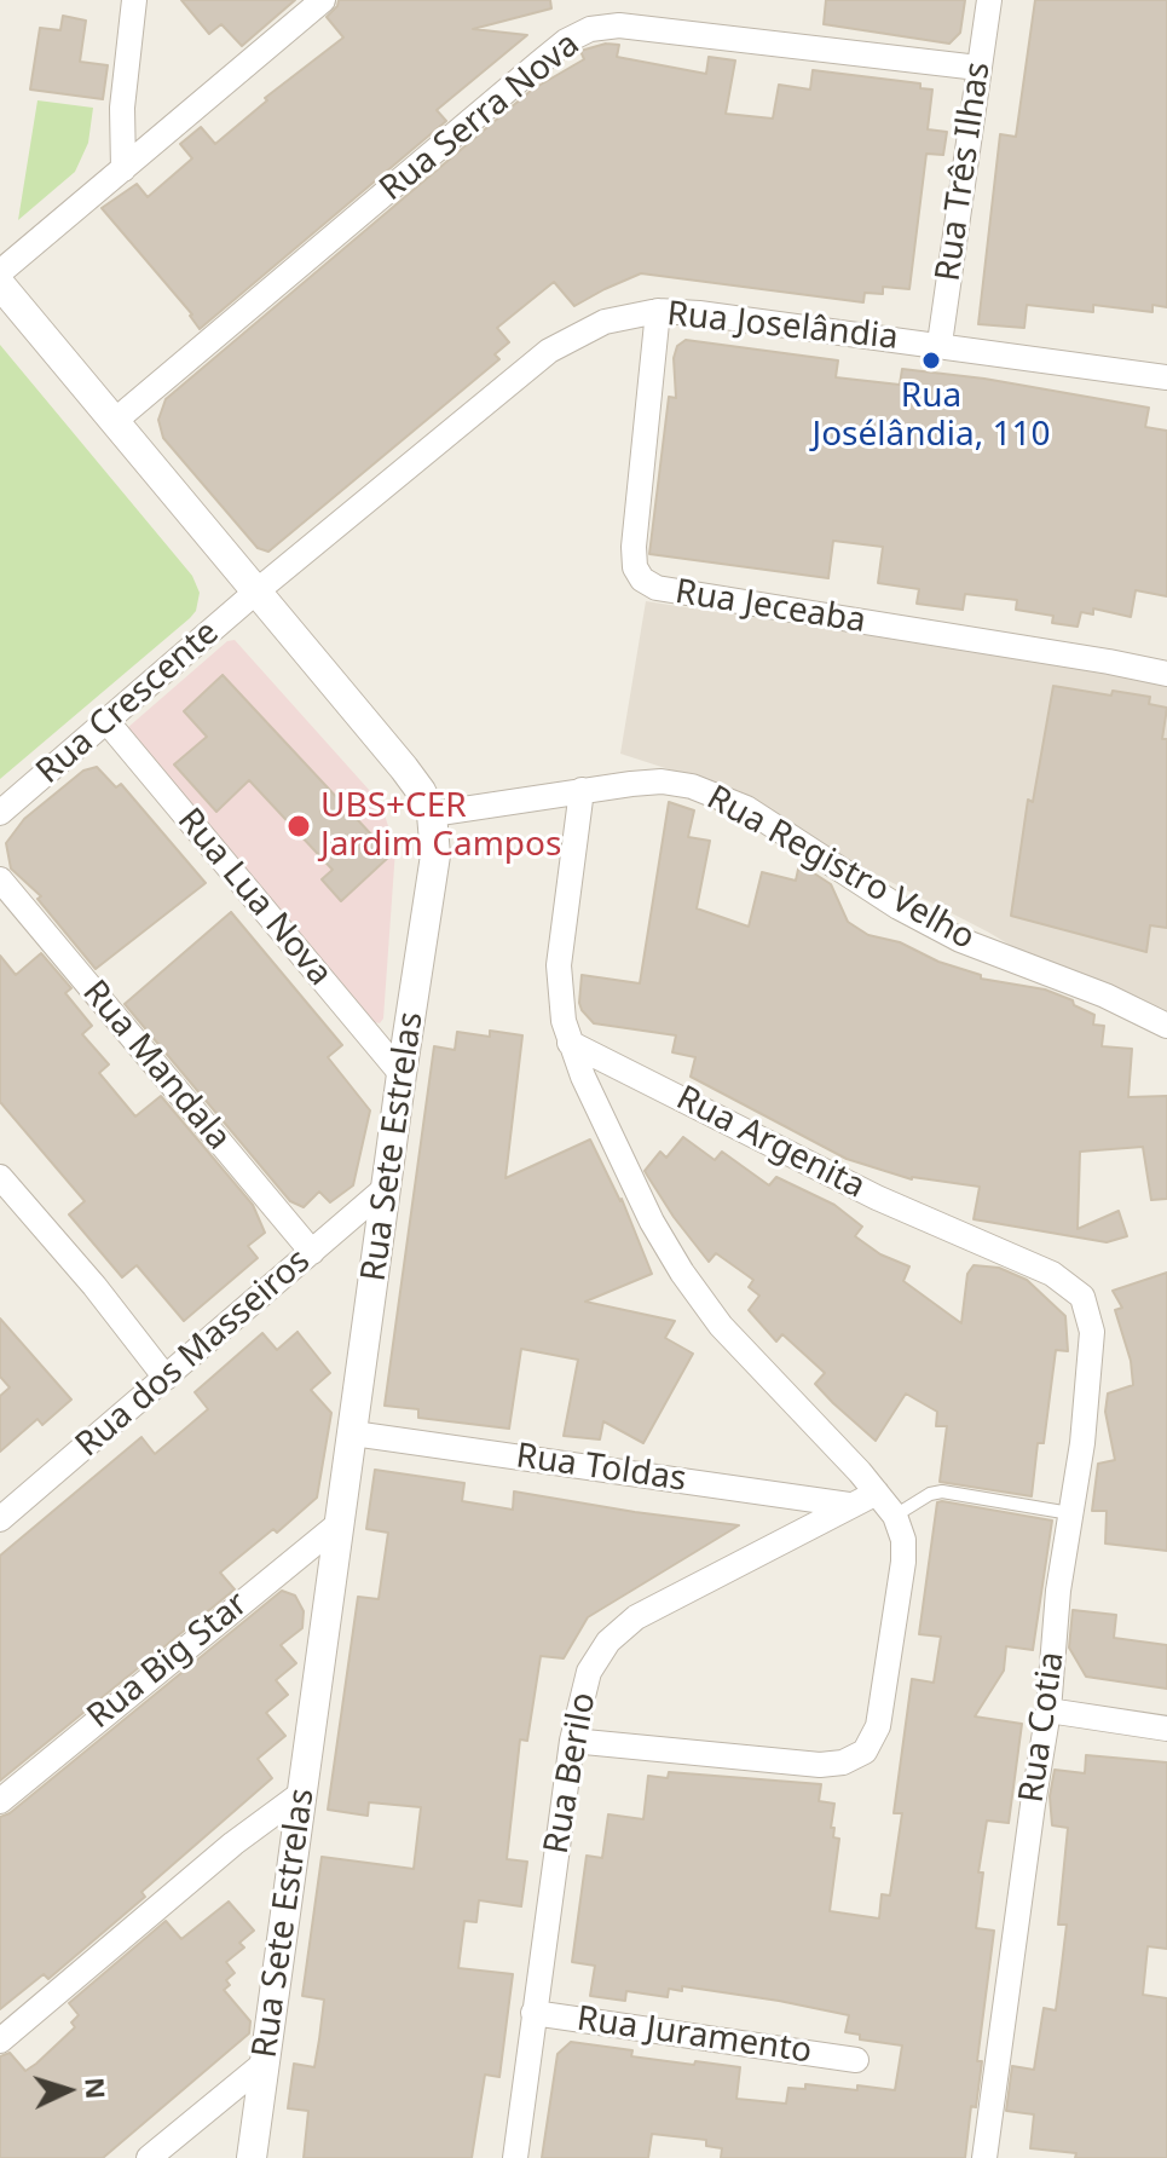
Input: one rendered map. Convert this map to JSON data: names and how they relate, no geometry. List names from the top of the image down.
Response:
{
  "streets": {
    "street": [
      "Rua Serra Nova",
      "Rua Três Ilhas",
      "Rua Joselândia",
      "Rua Jeceaba",
      "Rua Crescente",
      "Rua Registro Velho",
      "Rua Lua Nova",
      "Rua Mandala",
      "Rua Argenita",
      "Rua Sete Estrelas",
      "Rua dos Masseiros",
      "Rua Toldas",
      "Rua Big Star",
      "Rua Cotia",
      "Rua Berilo",
      "Rua Juramento"
    ]
  },
  "crossings": [
    ["Rua Serra Nova", "Rua Três Ilhas"],
    ["Rua Serra Nova", "Rua Sete Estrelas"],
    ["Rua Três Ilhas", "Rua Joselândia"],
    ["Rua Joselândia", "Rua Jeceaba"],
    ["Rua Joselândia", "Rua Crescente"],
    ["Rua Joselândia", "Rua Sete Estrelas"],
    ["Rua Crescente", "Rua Lua Nova"],
    ["Rua Crescente", "Rua Sete Estrelas"],
    ["Rua Registro Velho", "Rua Sete Estrelas"],
    ["Rua Lua Nova", "Rua Sete Estrelas"],
    ["Rua Mandala", "Rua dos Masseiros"],
    ["Rua Argenita", "Rua Cotia"],
    ["Rua Sete Estrelas", "Rua dos Masseiros"],
    ["Rua Sete Estrelas", "Rua Toldas"],
    ["Rua Sete Estrelas", "Rua Big Star"],
    ["Rua Toldas", "Rua Berilo"],
    ["Rua Berilo", "Rua Juramento"]
  ],
  "places": ["Rua Josélândia, 110", "UBS+CER Jardim Campos"],
  "north": "right"
}
